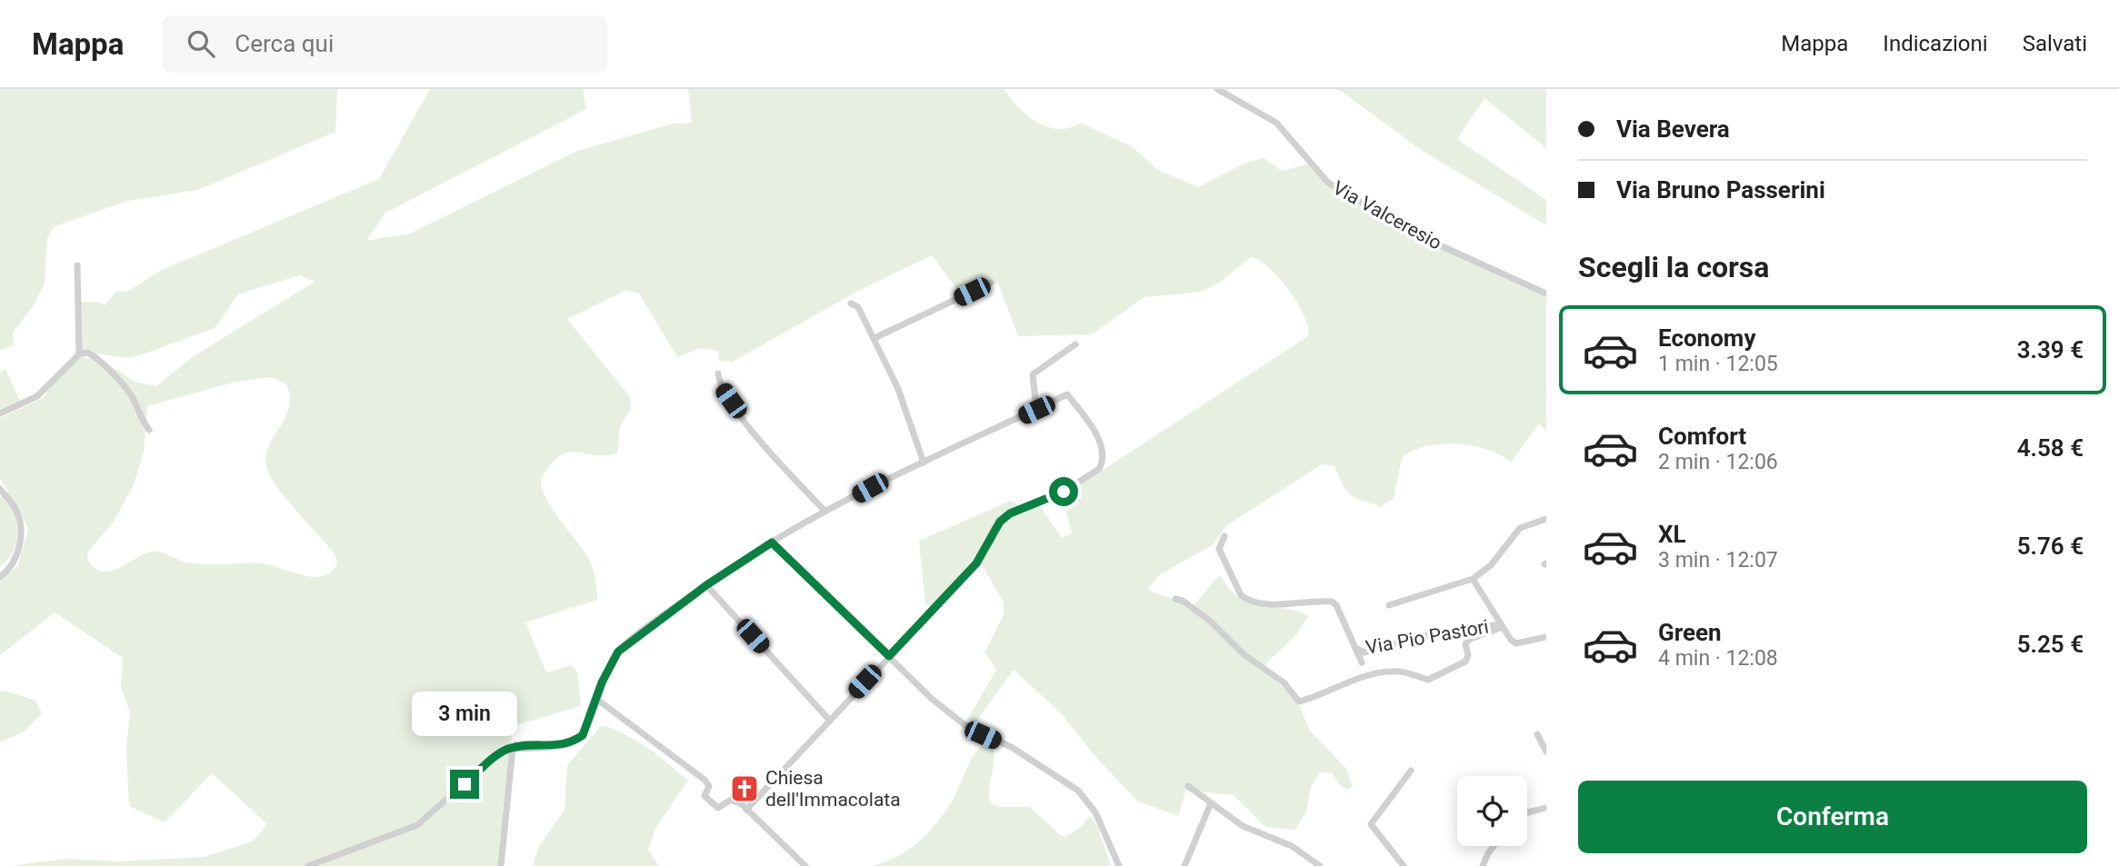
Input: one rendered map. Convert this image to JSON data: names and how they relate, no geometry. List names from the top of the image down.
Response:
{
  "streets": {
    "street": ["Via Valceresio", "Via Pio Pastori"]
  },
  "places": {
    "church": ["Chiesa dell'Immacolata"]
  },
  "page": {
    "header": "Mappa",
    "search": "Cerca qui",
    "nav": ["Mappa", "Indicazioni", "Salvati"],
    "banner": ["Via Bevera", "Via Bruno Passerini"],
    "heading": "Scegli la corsa",
    "list": [
      {
        "name": "Economy",
        "note": "1 min · 12:05",
        "value": "3.39 €"
      },
      {
        "name": "Comfort",
        "note": "2 min · 12:06",
        "value": "4.58 €"
      },
      {
        "name": "XL",
        "note": "3 min · 12:07",
        "value": "5.76 €"
      },
      {
        "name": "Green",
        "note": "4 min · 12:08",
        "value": "5.25 €"
      }
    ],
    "bubble": "3 min",
    "buttons": "Conferma"
  }
}
